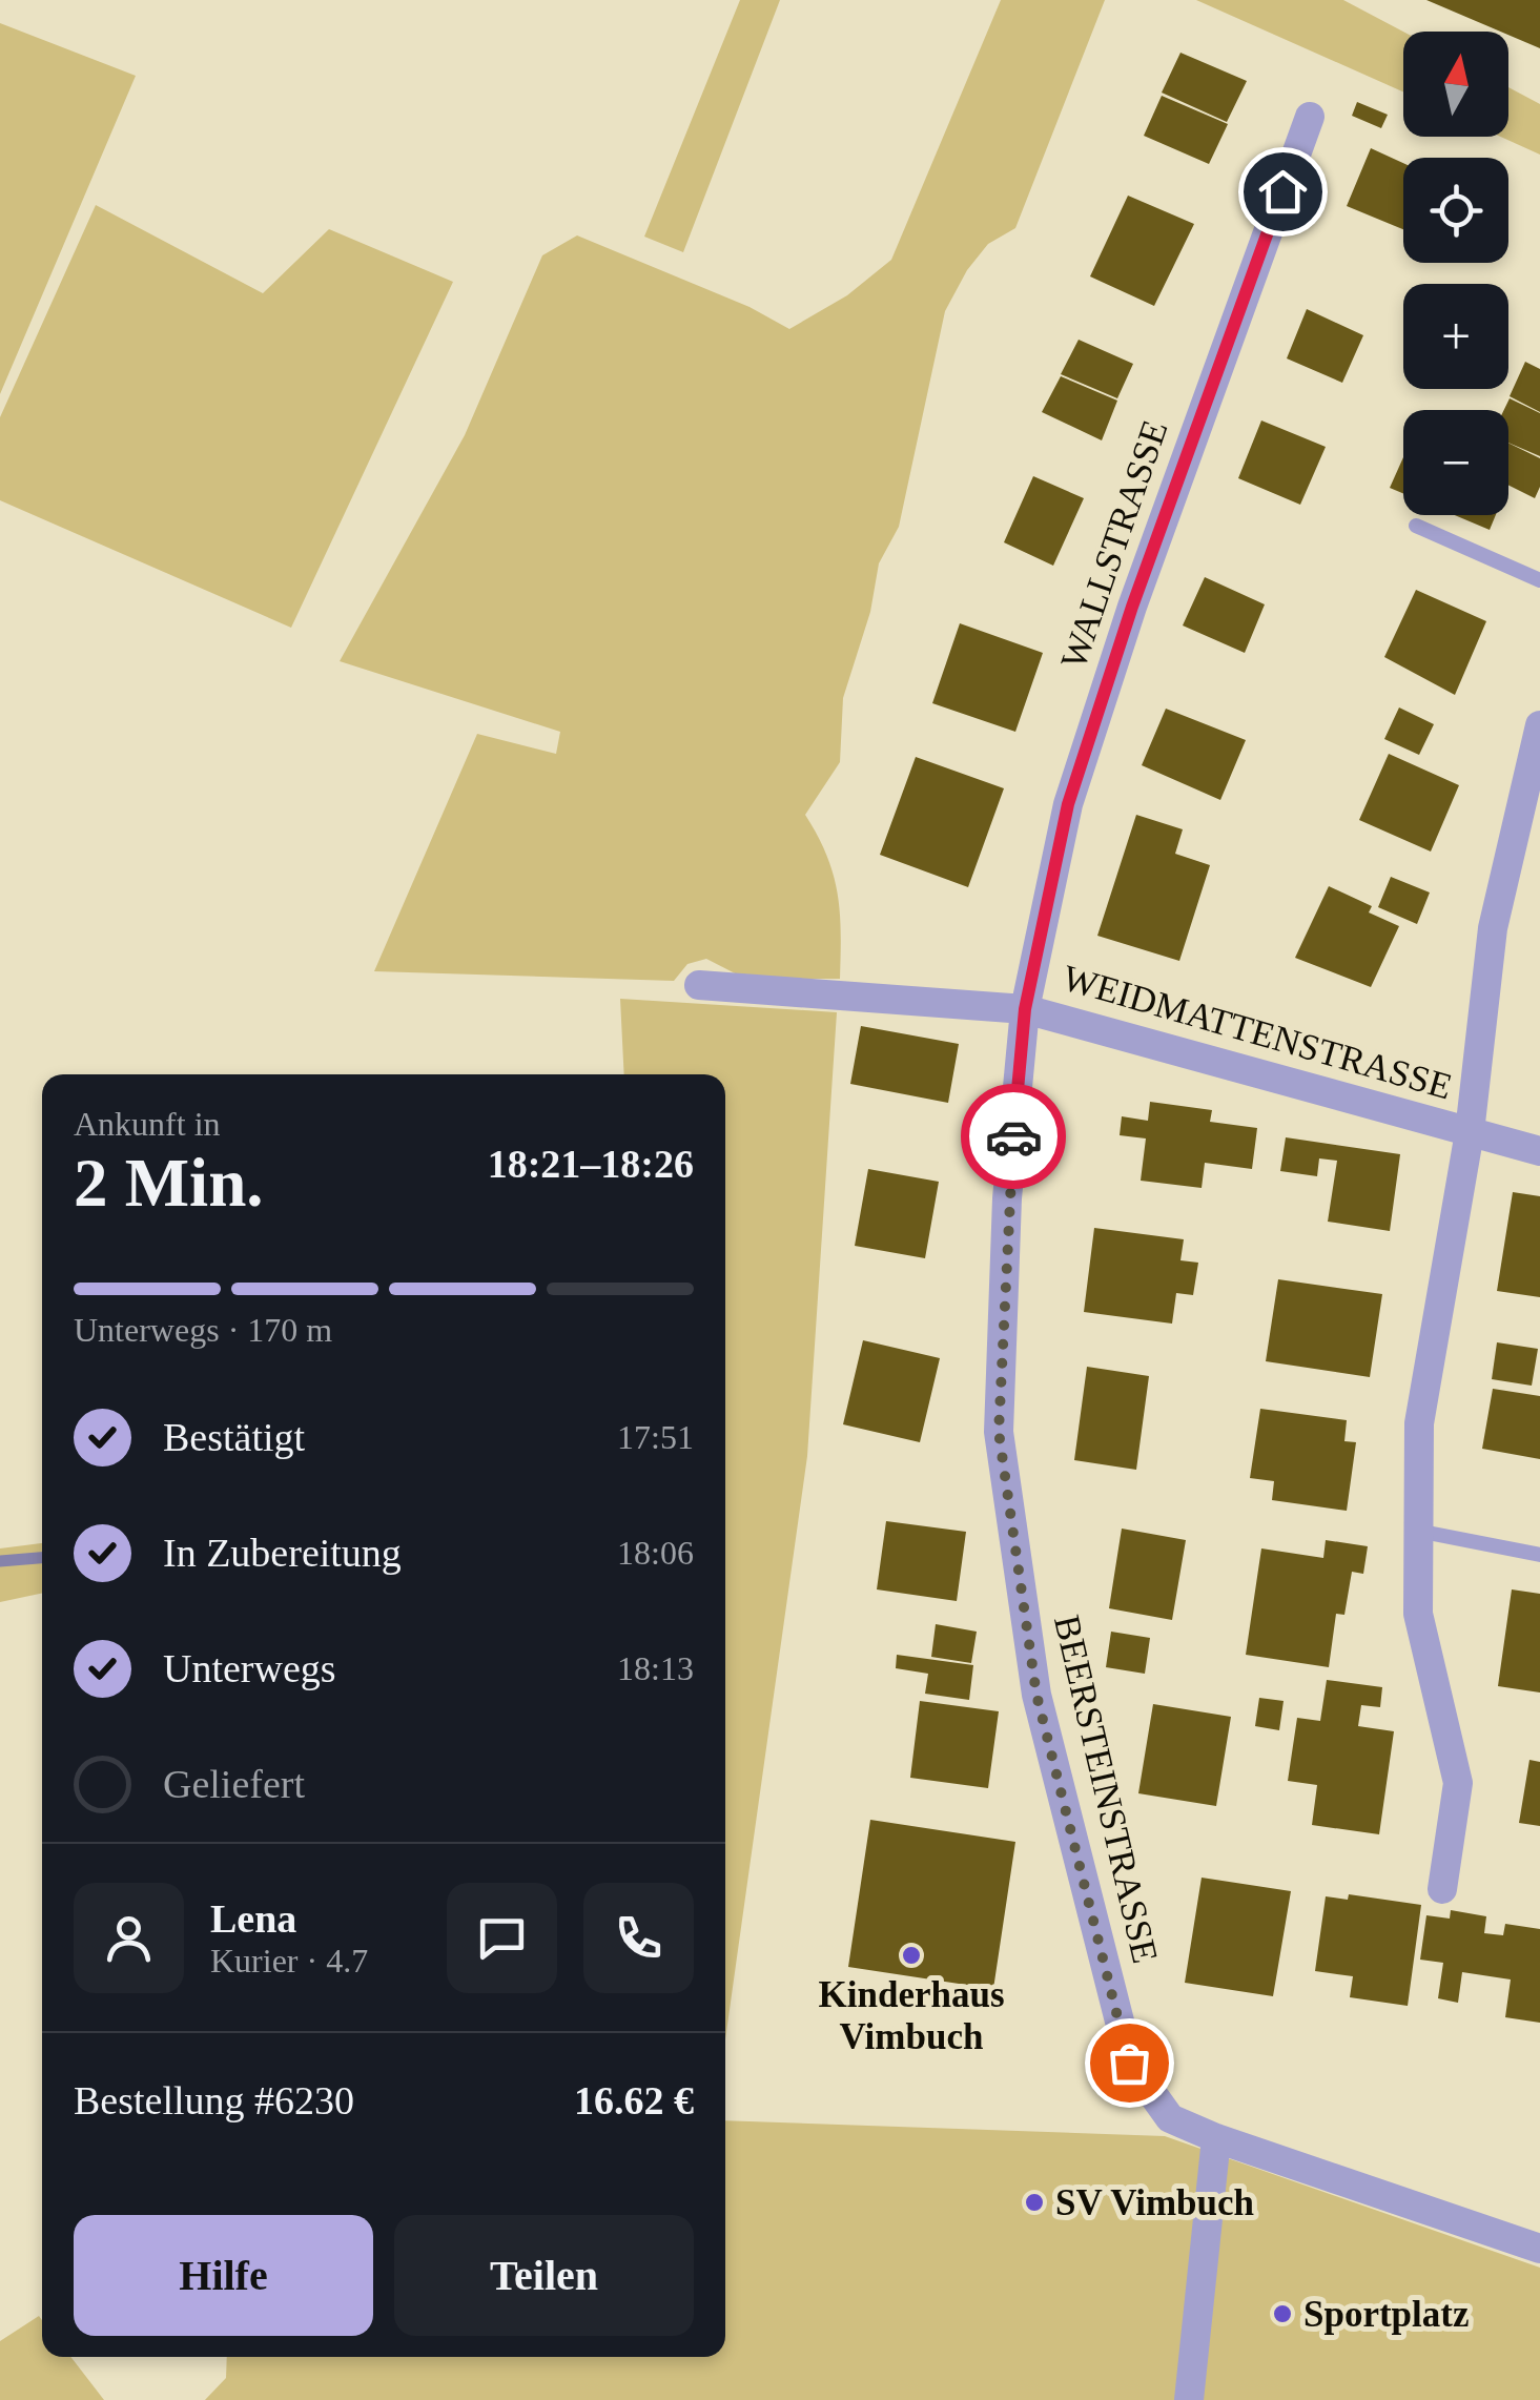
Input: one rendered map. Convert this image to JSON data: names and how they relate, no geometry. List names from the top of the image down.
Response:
{
  "streets": {
    "street": ["WALLSTRASSE", "WEIDMATTENSTRASSE", "BEERSTEINSTRASSE"]
  },
  "crossings": [
    ["WALLSTRASSE", "WEIDMATTENSTRASSE"],
    ["WALLSTRASSE", "BEERSTEINSTRASSE"],
    ["WEIDMATTENSTRASSE", "BEERSTEINSTRASSE"]
  ],
  "places": ["Kinderhaus Vimbuch", "SV Vimbuch", "Sportplatz"],
  "north": "top",
  "page": {
    "map_buttons": ["+", "−"],
    "heading": ["2 Min.", "Ankunft in", "18:21–18:26"],
    "panel": [
      "Lena",
      "Kurier · 4.7",
      "Bestellung #6230",
      "16.62 €"
    ],
    "bar": "Unterwegs · 170 m",
    "list": [
      ["Bestätigt", "17:51"],
      ["In Zubereitung", "18:06"],
      ["Unterwegs", "18:13"],
      "Geliefert"
    ],
    "buttons": ["Hilfe", "Teilen"]
  }
}
